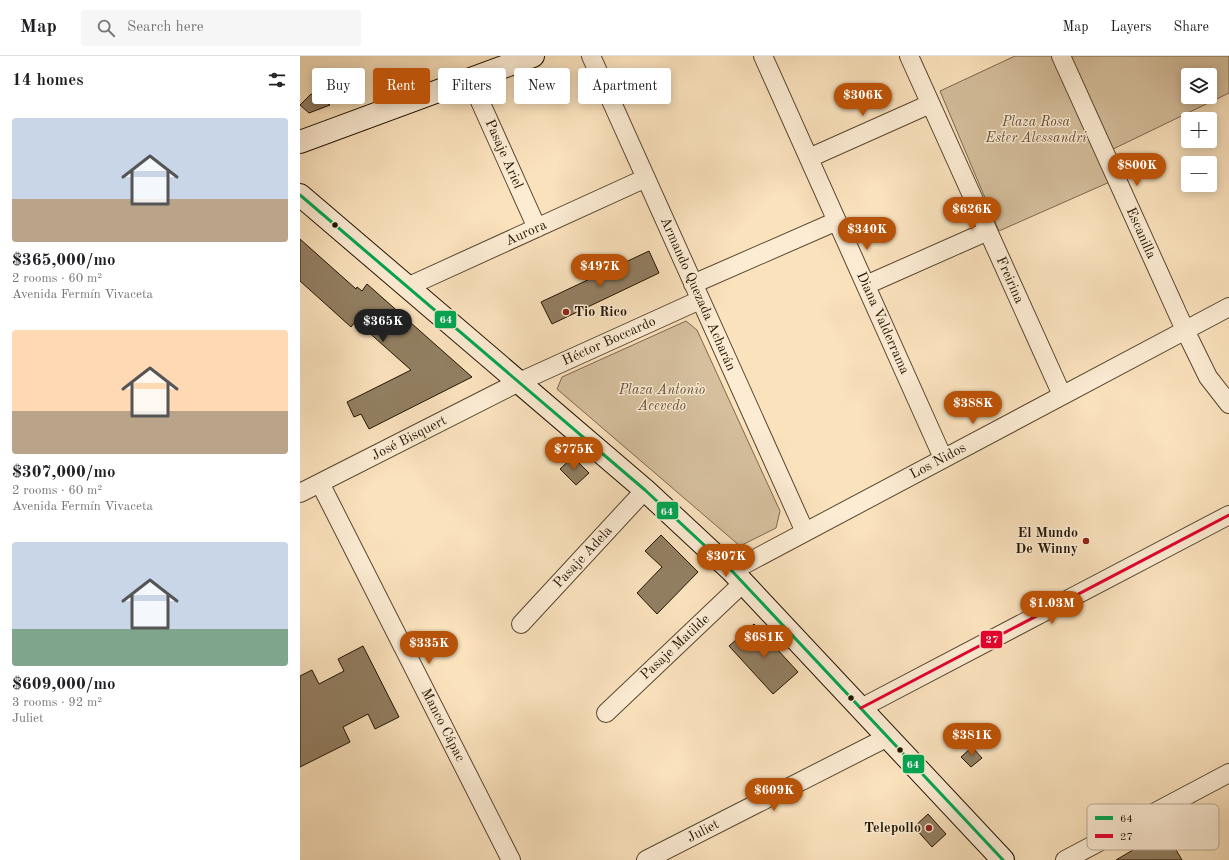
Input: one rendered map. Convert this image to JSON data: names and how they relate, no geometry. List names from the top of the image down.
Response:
{
  "streets": {
    "street": [
      "Pasaje Ariel",
      "Aurora",
      "Escanilla",
      "Freirina",
      "Armando Quezada Acharán",
      "Diana Valderrama",
      "Héctor Boccardo",
      "José Bisquert",
      "Los Nidos",
      "Pasaje Adela",
      "Pasaje Matilde",
      "Manco Cápac",
      "Juliet"
    ]
  },
  "crossings": [
    ["Pasaje Ariel", "Aurora"],
    ["Aurora", "Armando Quezada Acharán"],
    ["Escanilla", "Los Nidos"],
    ["Freirina", "Los Nidos"],
    ["Armando Quezada Acharán", "Héctor Boccardo"],
    ["Armando Quezada Acharán", "Los Nidos"],
    ["Diana Valderrama", "Héctor Boccardo"],
    ["Diana Valderrama", "Los Nidos"],
    ["Héctor Boccardo", "José Bisquert"],
    ["José Bisquert", "Manco Cápac"],
    ["Los Nidos", "Pasaje Matilde"]
  ],
  "parks": ["Plaza Rosa Ester Alessandri", "Plaza Antonio Acevedo"],
  "places": ["Tio Rico", "El Mundo De Winny", "Telepollo"],
  "lines": ["transit line 64", "transit line 27"],
  "legend": ["64", "27"],
  "page": {
    "header": "Map",
    "search": "Search here",
    "nav": ["Map", "Layers", "Share"],
    "heading": "14 homes",
    "map_buttons": ["+", "−"],
    "chip": [
      "Buy",
      "Rent",
      "Filters",
      "New",
      "Apartment"
    ],
    "price": [
      "$306K",
      "$800K",
      "$626K",
      "$340K",
      "$497K",
      "$365K",
      "$388K",
      "$775K",
      "$307K",
      "$1.03M",
      "$681K",
      "$335K",
      "$381K",
      "$609K"
    ],
    "list": [
      {
        "name": "$365,000/mo",
        "note": "2 rooms · 60 m² · Avenida Fermín Vivaceta"
      },
      {
        "name": "$307,000/mo",
        "note": "2 rooms · 60 m² · Avenida Fermín Vivaceta"
      },
      {
        "name": "$609,000/mo",
        "note": "3 rooms · 92 m² · Juliet"
      }
    ]
  }
}
